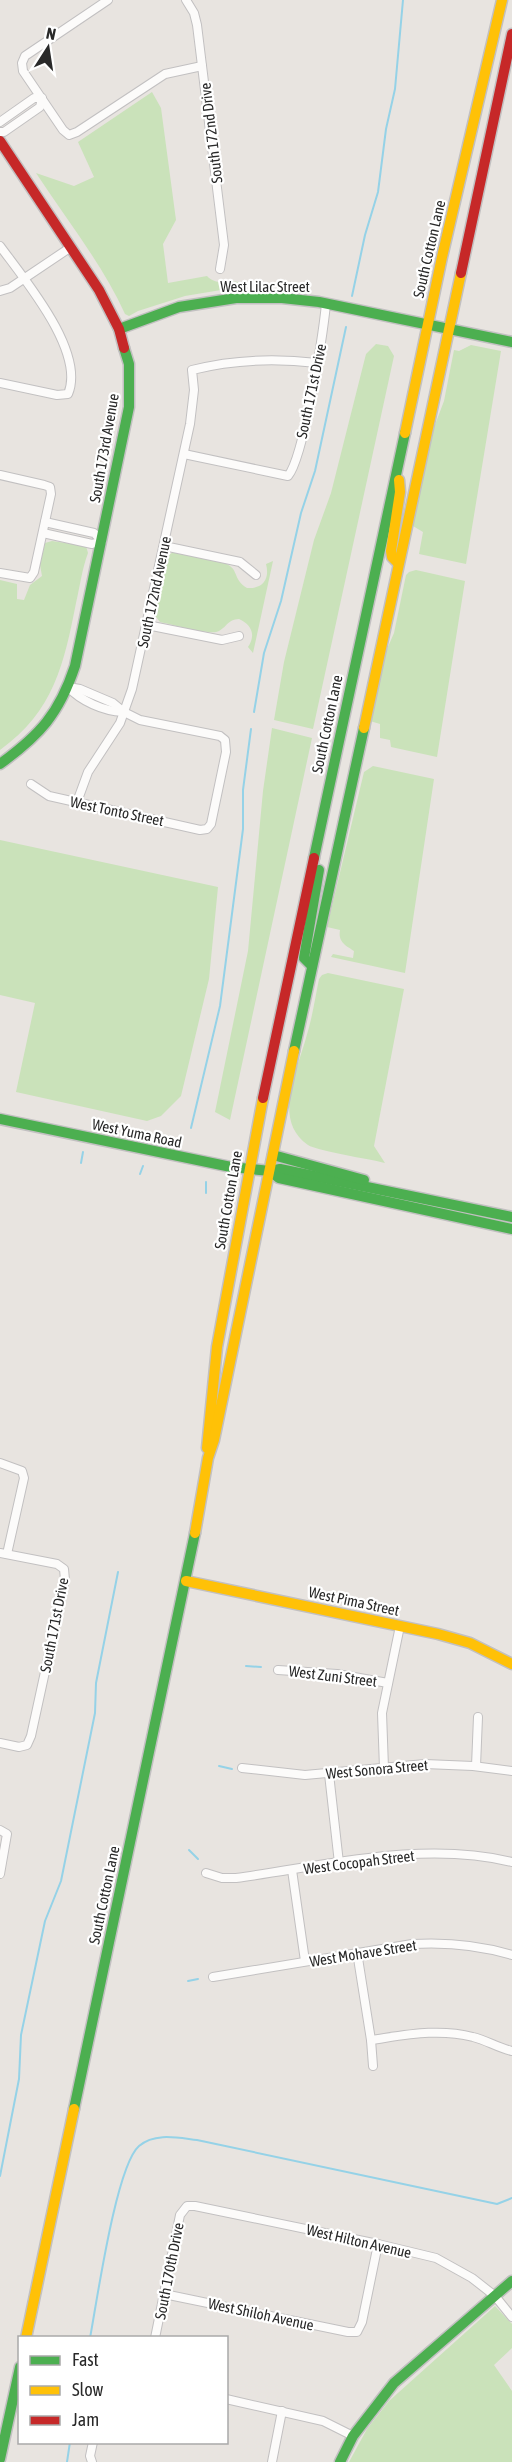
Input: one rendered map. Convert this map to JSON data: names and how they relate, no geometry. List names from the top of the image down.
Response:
{
  "streets": {
    "main road": [
      "South Cotton Lane",
      "West Lilac Street",
      "South 173rd Avenue",
      "West Yuma Road",
      "West Pima Street"
    ],
    "street": [
      "South 172nd Drive",
      "South 171st Drive",
      "South 172nd Avenue",
      "West Tonto Street",
      "West Zuni Street",
      "West Sonora Street",
      "West Cocopah Street",
      "West Mohave Street",
      "West Hilton Avenue",
      "South 170th Drive",
      "West Shiloh Avenue"
    ]
  },
  "crossings": [
    ["South Cotton Lane", "West Lilac Street"],
    ["South Cotton Lane", "West Yuma Road"],
    ["South Cotton Lane", "West Pima Street"],
    ["West Lilac Street", "South 171st Drive"],
    ["West Lilac Street", "South 173rd Avenue"],
    ["South 171st Drive", "South 172nd Avenue"],
    ["South 172nd Avenue", "West Tonto Street"],
    ["West Hilton Avenue", "South 170th Drive"],
    ["West Hilton Avenue", "West Shiloh Avenue"],
    ["South 170th Drive", "West Shiloh Avenue"]
  ],
  "legend": ["Fast", "Slow", "Jam"],
  "north": "top"
}
